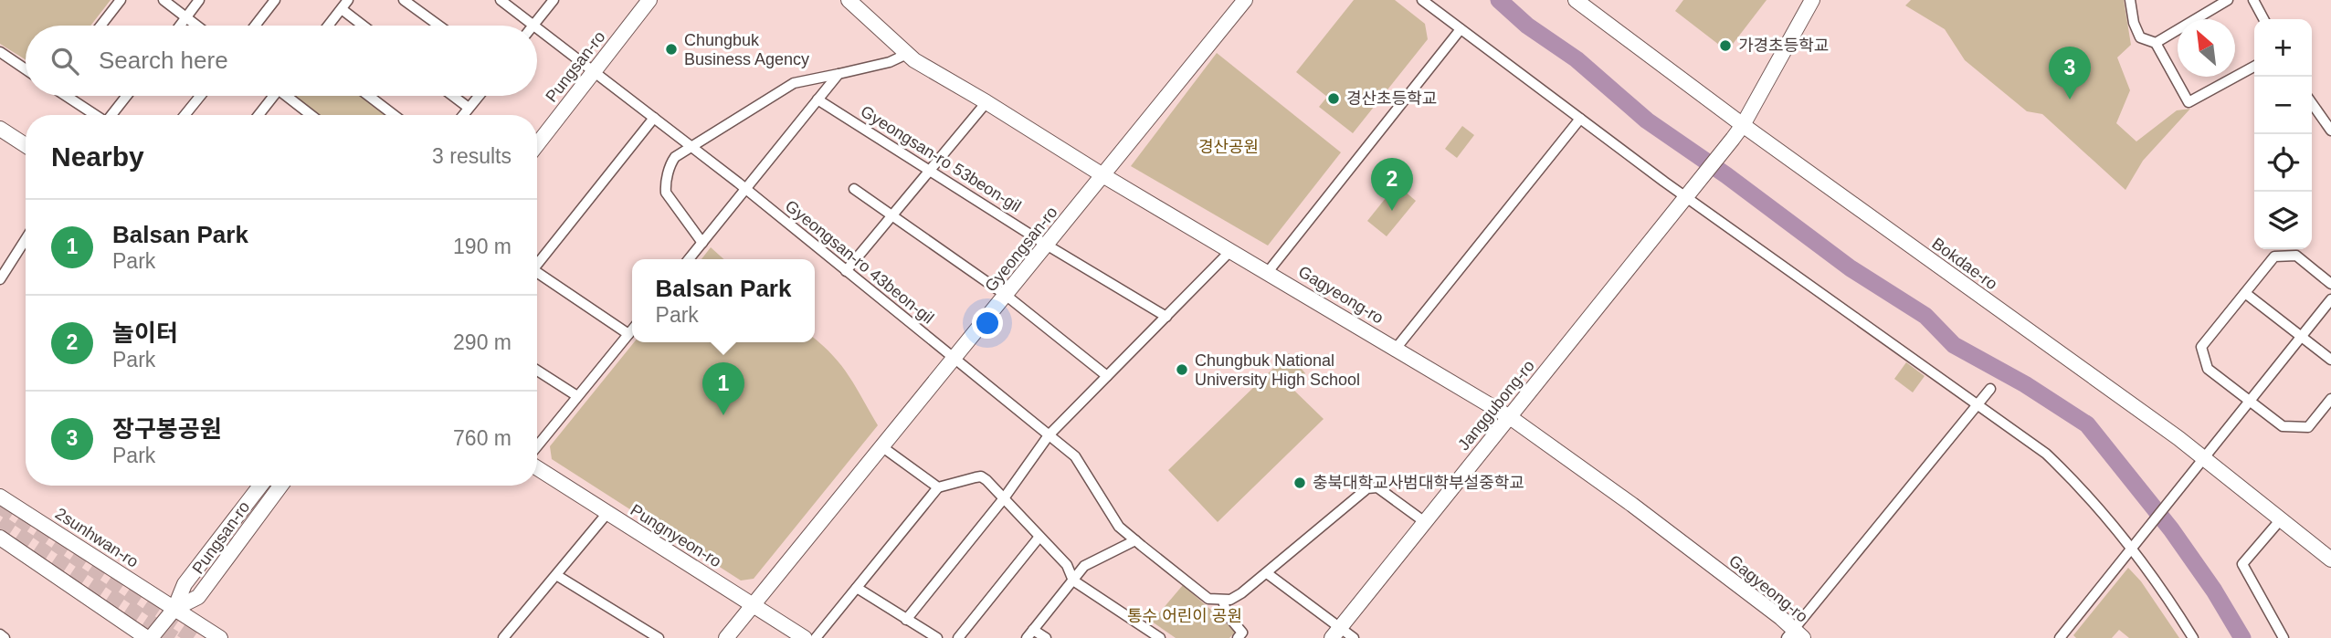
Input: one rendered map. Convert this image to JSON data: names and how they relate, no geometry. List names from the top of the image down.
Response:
{
  "streets": {
    "street": [
      "Pungsan-ro",
      "Gyeongsan-ro 53beon-gil",
      "Gyeongsan-ro",
      "Gyeongsan-ro 43beon-gil",
      "Bokdae-ro",
      "Gagyeong-ro",
      "Janggubong-ro",
      "Pungnyeon-ro",
      "2sunhwan-ro"
    ]
  },
  "crossings": [
    ["Pungsan-ro", "Gyeongsan-ro 43beon-gil"],
    ["Pungsan-ro", "2sunhwan-ro"],
    ["Gyeongsan-ro 53beon-gil", "Gyeongsan-ro"],
    ["Gyeongsan-ro", "Gyeongsan-ro 43beon-gil"],
    ["Gyeongsan-ro", "Gagyeong-ro"],
    ["Gyeongsan-ro", "Pungnyeon-ro"],
    ["Bokdae-ro", "Janggubong-ro"],
    ["Gagyeong-ro", "Janggubong-ro"]
  ],
  "parks": ["경산공원", "통수 어린이 공원"],
  "places": [
    "가경초등학교",
    "Chungbuk Business Agency",
    "경산초등학교",
    "Chungbuk National University High School",
    "충북대학교사범대학부설중학교"
  ],
  "north": "top left",
  "page": {
    "map_buttons": ["+", "−"],
    "search": "Search here",
    "pins": ["3", "2", "1"],
    "heading": ["Nearby", "3 results"],
    "list": [
      {
        "mark": "1",
        "name": "Balsan Park",
        "note": "Park",
        "value": "190 m"
      },
      {
        "mark": "2",
        "name": "놀이터",
        "note": "Park",
        "value": "290 m"
      },
      {
        "mark": "3",
        "name": "장구봉공원",
        "note": "Park",
        "value": "760 m"
      }
    ],
    "popup": ["Balsan Park", "Park"]
  }
}
